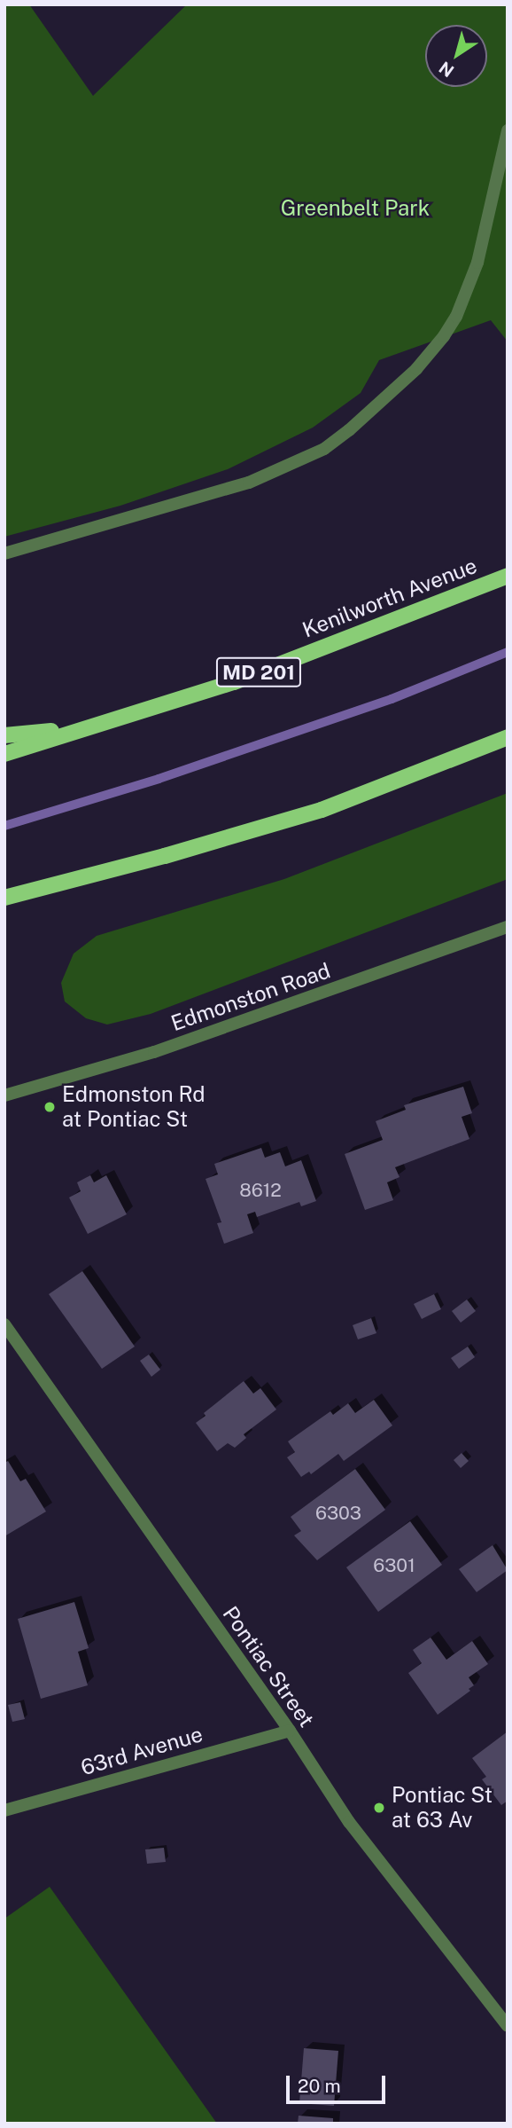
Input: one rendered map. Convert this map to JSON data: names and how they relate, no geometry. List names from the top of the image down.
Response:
{
  "streets": {
    "main road": ["Kenilworth Avenue", "MD 201"],
    "street": ["Edmonston Road", "Pontiac Street", "63rd Avenue"]
  },
  "crossings": [
    ["Pontiac Street", "63rd Avenue"]
  ],
  "parks": ["Greenbelt Park"],
  "places": ["Edmonston Rd at Pontiac St", "Pontiac St at 63 Av"],
  "house_numbers": ["8612", "6303", "6301"],
  "scale_bar": "20 m",
  "north": "bottom left"
}
